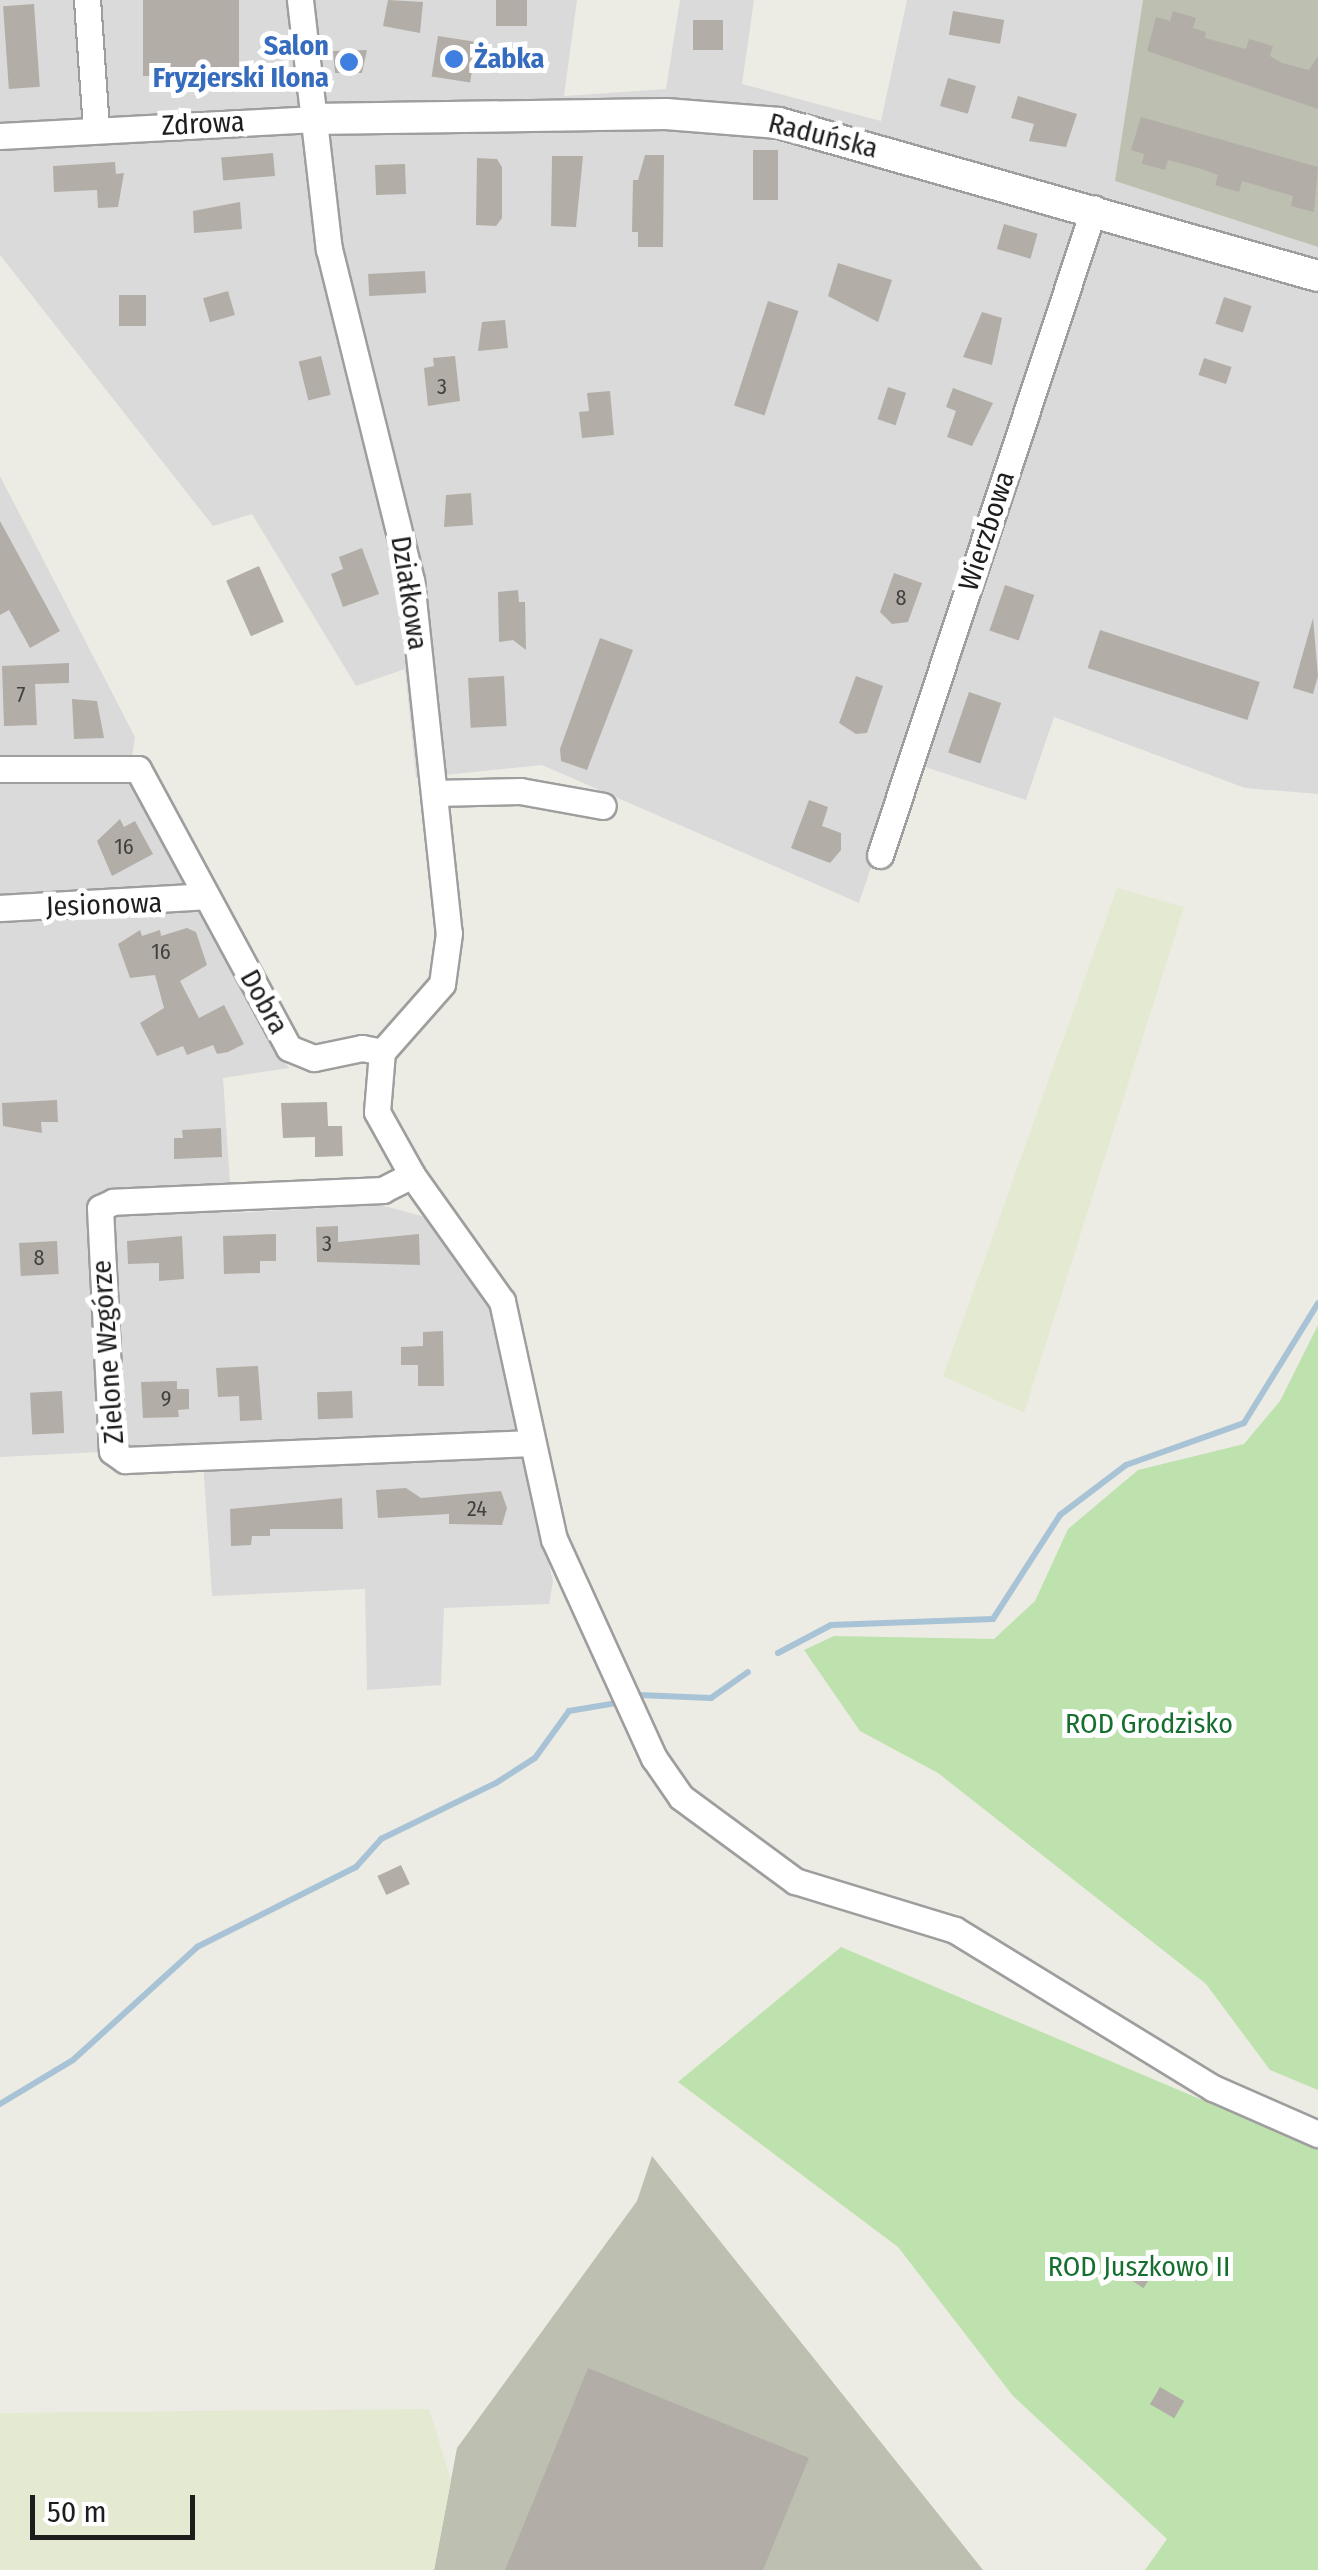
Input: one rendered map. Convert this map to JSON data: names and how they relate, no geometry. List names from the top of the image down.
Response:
{
  "streets": {
    "street": [
      "Zdrowa",
      "Raduńska",
      "Wierzbowa",
      "Działkowa",
      "Jesionowa",
      "Dobra",
      "Zielone Wzgórze"
    ]
  },
  "crossings": [
    ["Zdrowa", "Raduńska"],
    ["Zdrowa", "Działkowa"],
    ["Raduńska", "Wierzbowa"],
    ["Raduńska", "Działkowa"],
    ["Działkowa", "Dobra"],
    ["Jesionowa", "Dobra"]
  ],
  "parks": ["ROD Grodzisko", "ROD Juszkowo II"],
  "places": ["Żabka", "Salon Fryzjerski Ilona"],
  "house_numbers": [
    "3",
    "8",
    "7",
    "16",
    "16",
    "3",
    "8",
    "9",
    "24"
  ],
  "scale_bar": "50 m"
}
